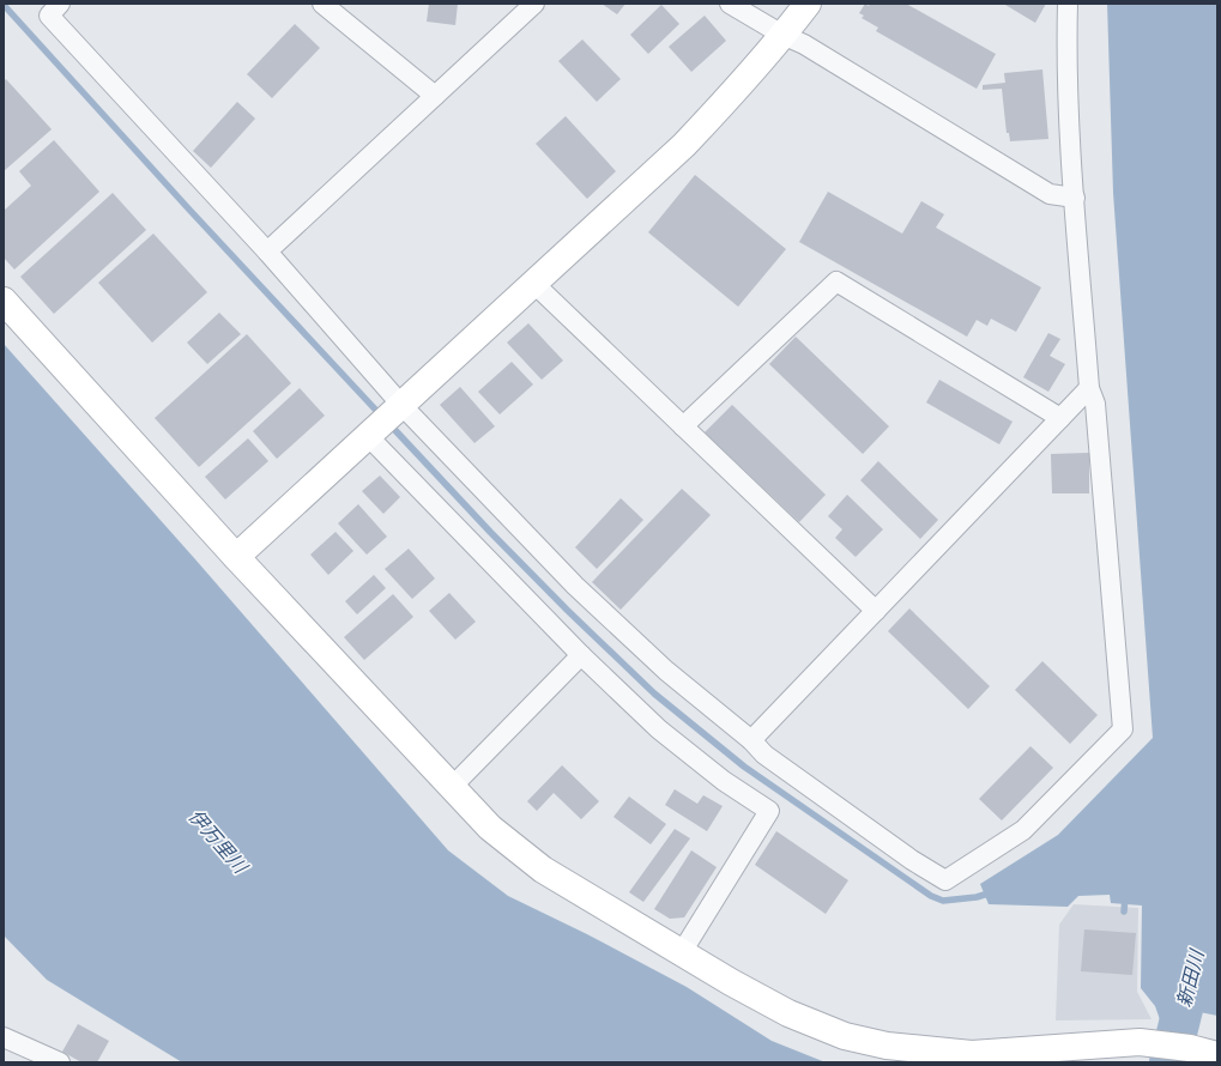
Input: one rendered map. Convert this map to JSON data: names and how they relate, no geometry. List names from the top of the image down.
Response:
{
  "water": ["伊万里川", "新田川"]
}
